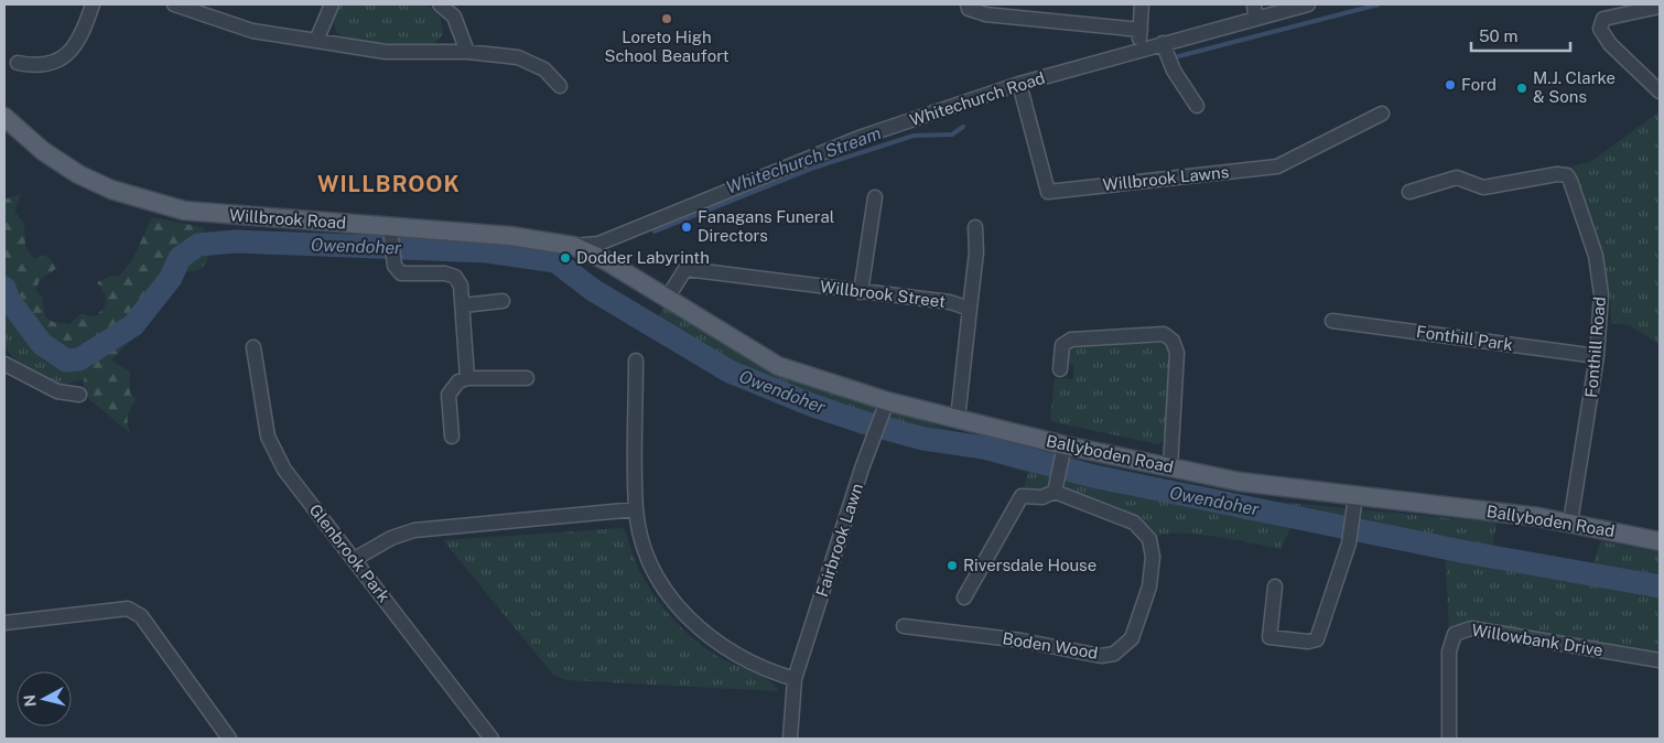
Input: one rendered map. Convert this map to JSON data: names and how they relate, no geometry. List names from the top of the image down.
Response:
{
  "streets": {
    "main road": ["Willbrook Road", "Ballyboden Road"],
    "street": [
      "Whitechurch Road",
      "Willbrook Lawns",
      "Willbrook Street",
      "Fonthill Park",
      "Fonthill Road",
      "Fairbrook Lawn",
      "Glenbrook Park",
      "Willowbank Drive",
      "Boden Wood"
    ]
  },
  "crossings": [
    ["Whitechurch Road", "Willbrook Lawns"],
    ["Whitechurch Road", "Willbrook Road"],
    ["Willbrook Road", "Ballyboden Road"],
    ["Willbrook Street", "Ballyboden Road"],
    ["Fonthill Park", "Fonthill Road"],
    ["Fonthill Road", "Ballyboden Road"],
    ["Ballyboden Road", "Fairbrook Lawn"]
  ],
  "districts": ["WILLBROOK"],
  "water": ["Whitechurch Stream", "Owendoher"],
  "places": [
    "Loreto High School Beaufort",
    "Ford",
    "M.J. Clarke & Sons",
    "Fanagans Funeral Directors",
    "Dodder Labyrinth",
    "Riversdale House"
  ],
  "scale_bar": "50 m",
  "north": "left"
}
